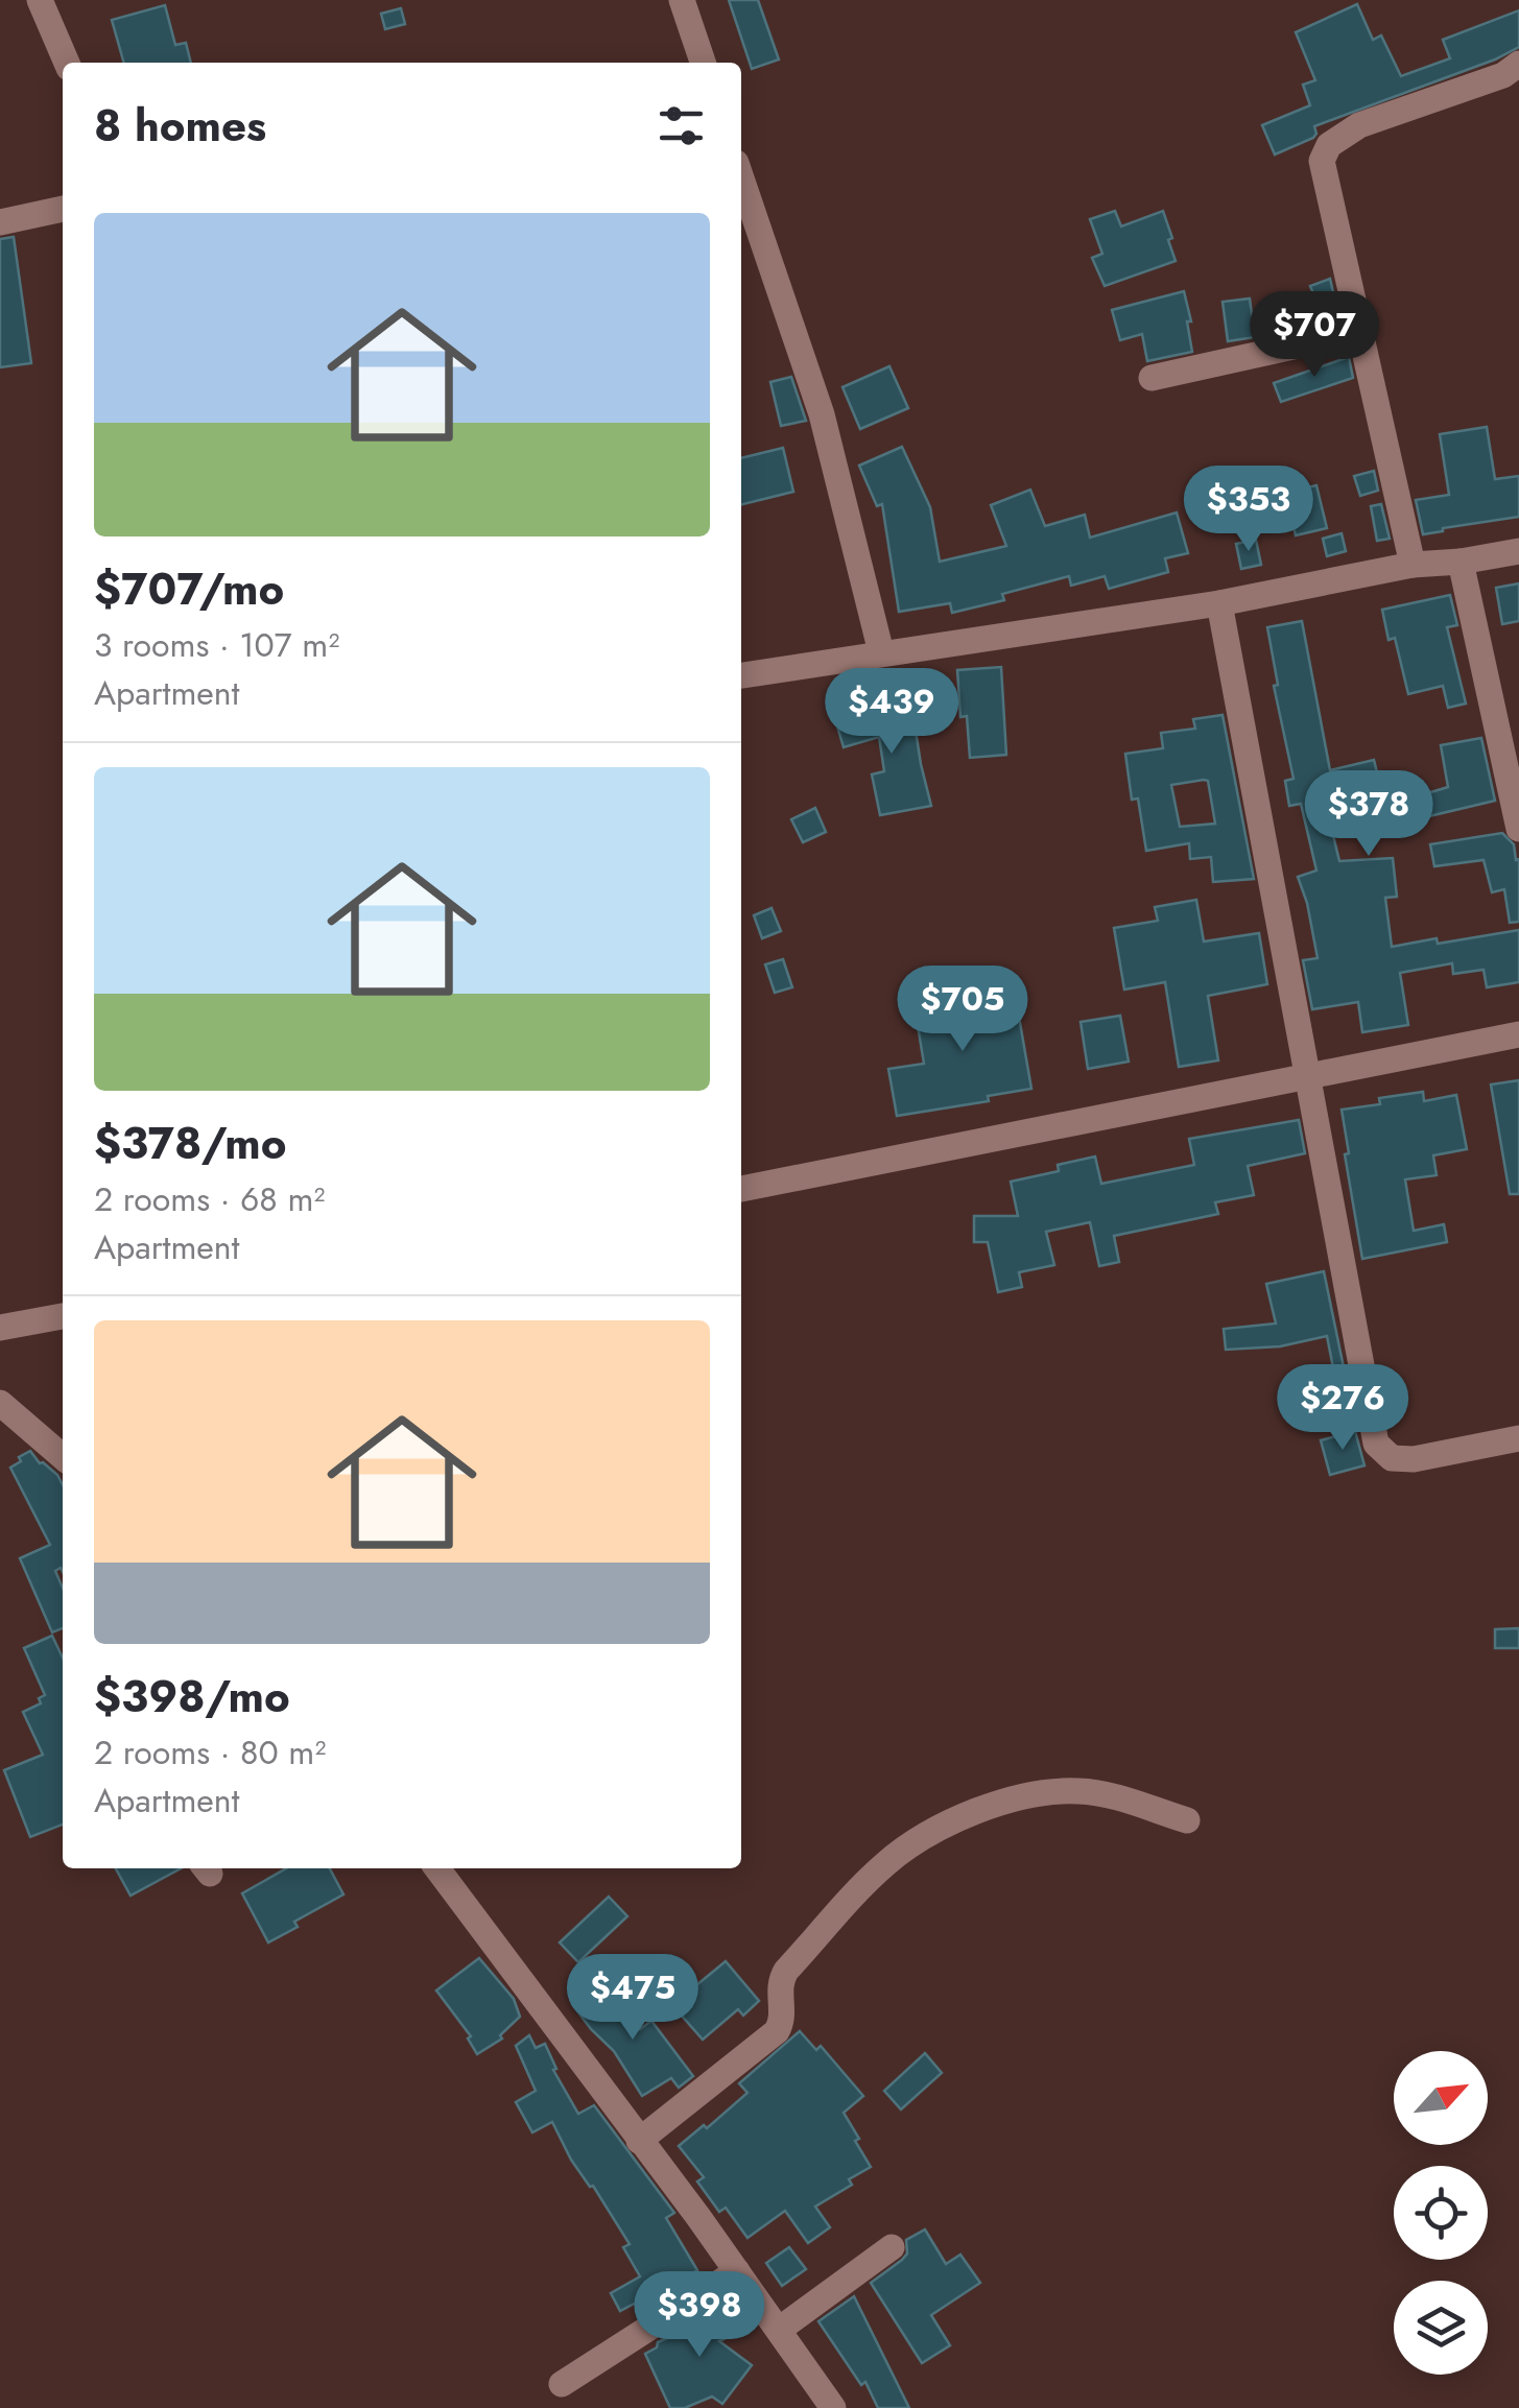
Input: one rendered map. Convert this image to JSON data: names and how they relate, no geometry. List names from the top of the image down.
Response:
{
  "north": "top right",
  "page": {
    "heading": "8 homes",
    "list": [
      {
        "name": "$707/mo",
        "note": "3 rooms · 107 m² · Apartment"
      },
      {
        "name": "$378/mo",
        "note": "2 rooms · 68 m² · Apartment"
      },
      {
        "name": "$398/mo",
        "note": "2 rooms · 80 m² · Apartment"
      }
    ],
    "price": [
      "$707",
      "$353",
      "$439",
      "$378",
      "$705",
      "$276",
      "$475",
      "$398"
    ]
  }
}
